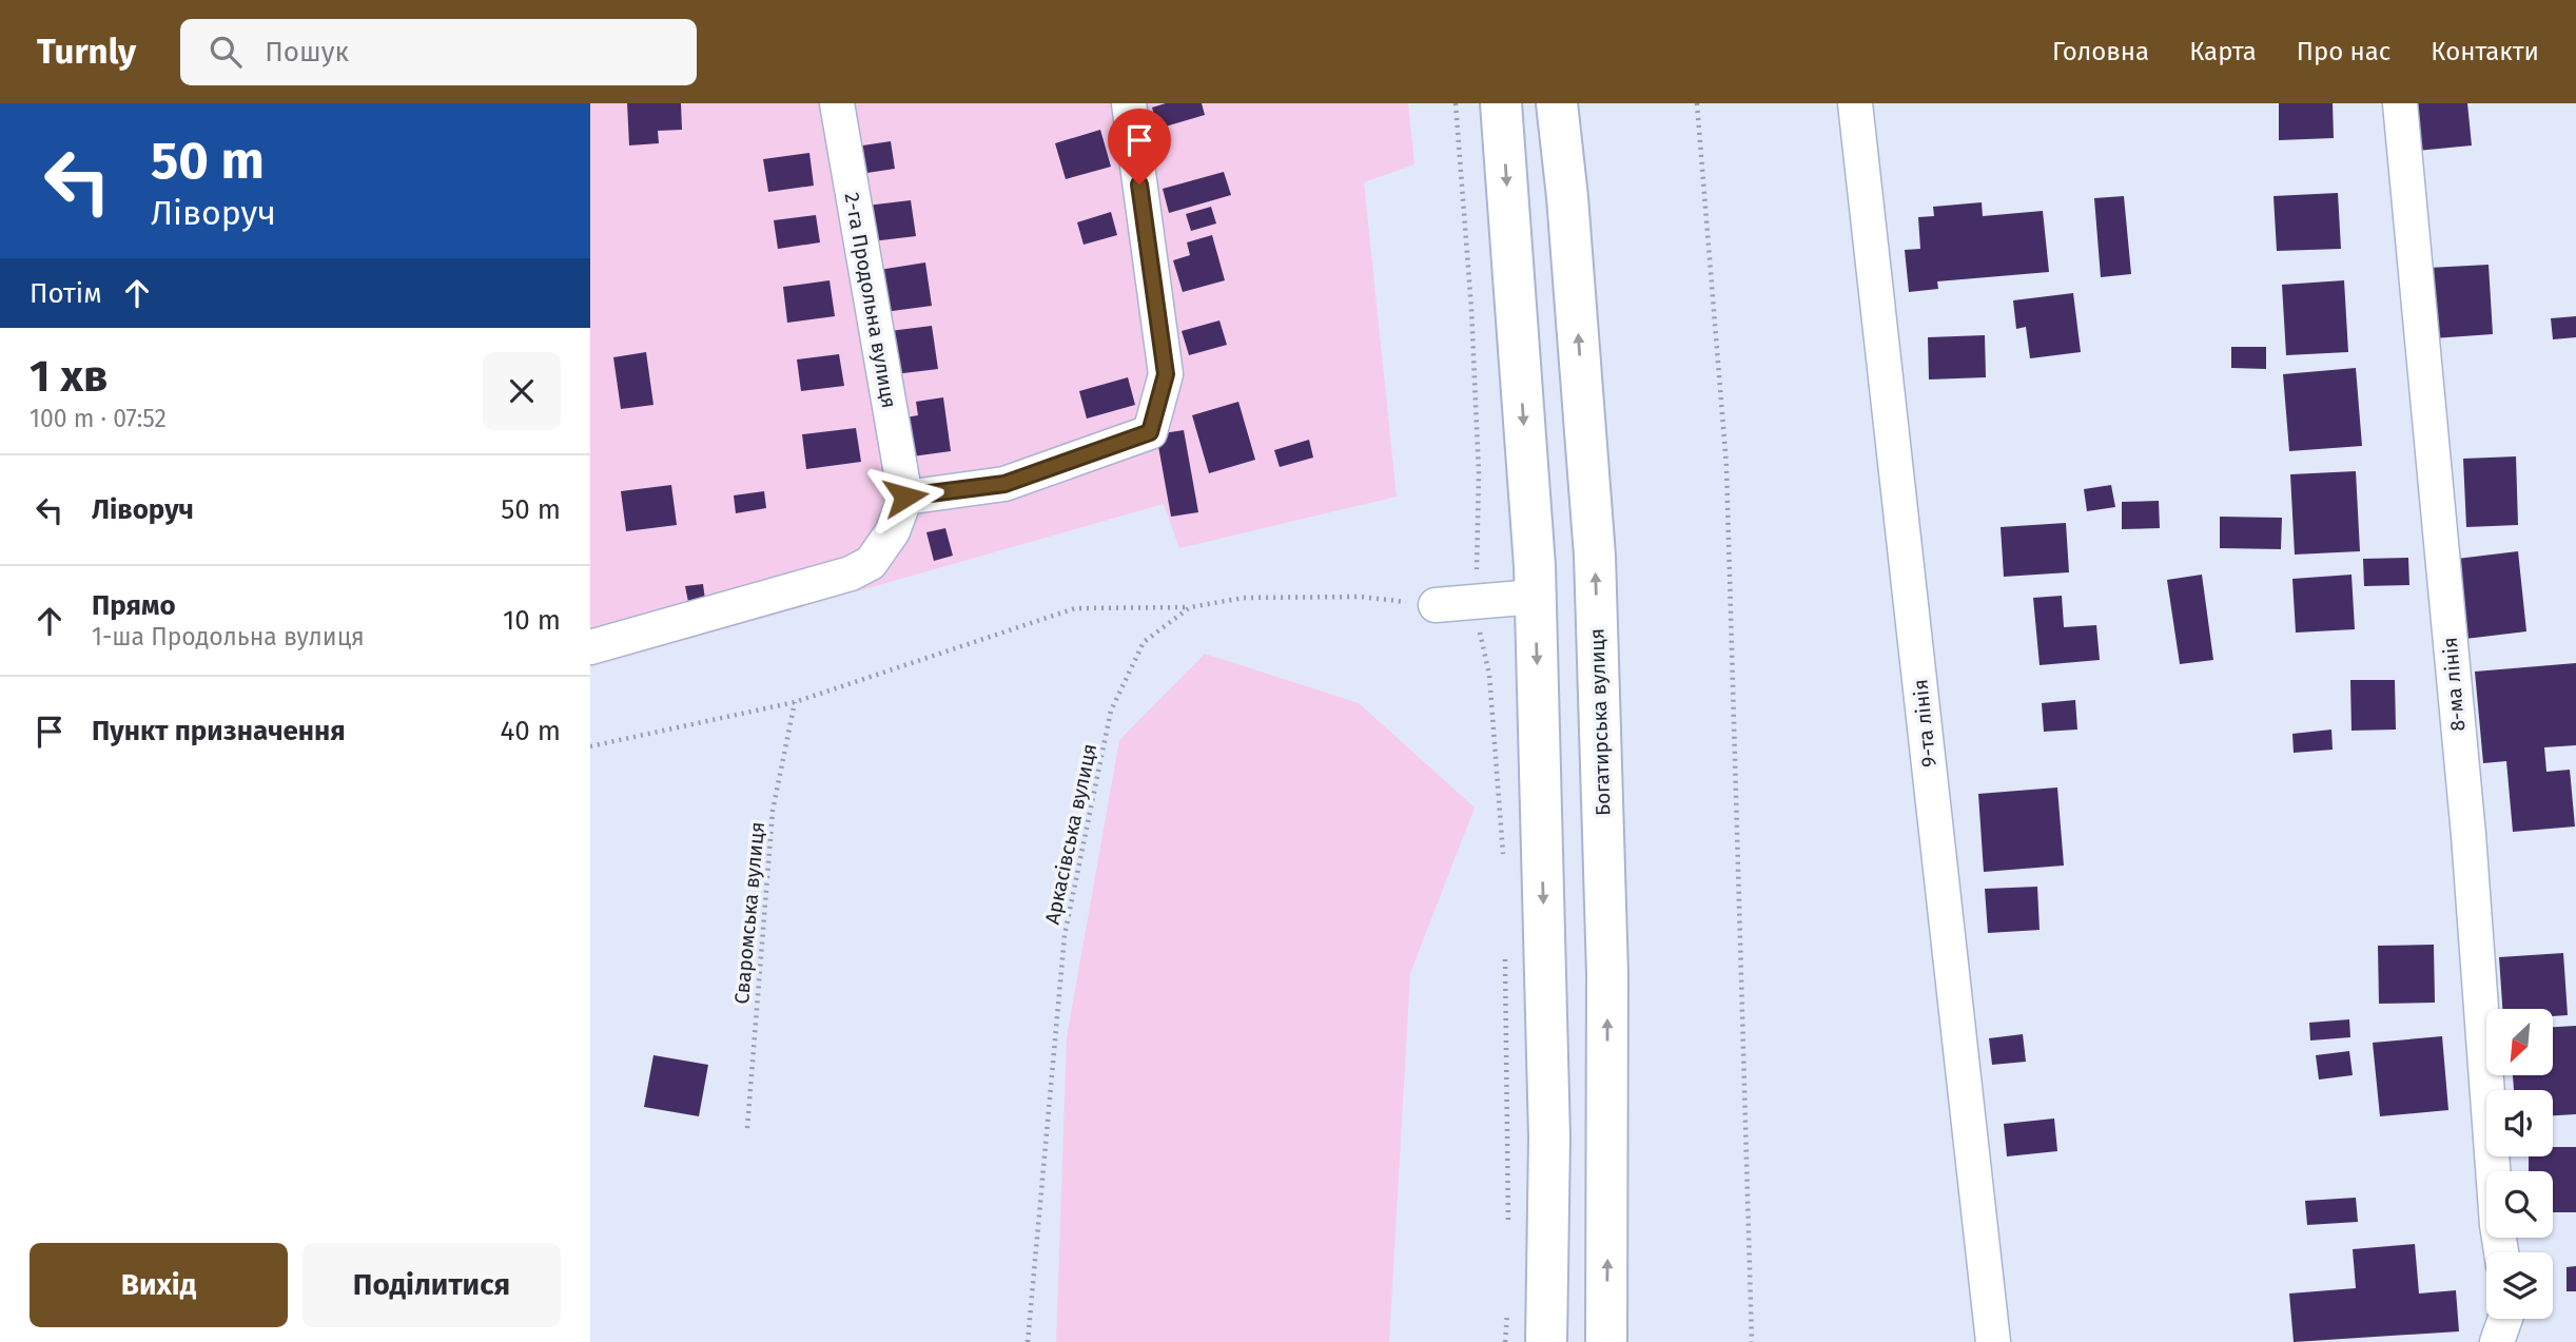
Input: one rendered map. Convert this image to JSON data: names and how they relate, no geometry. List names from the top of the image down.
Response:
{
  "streets": {
    "main road": ["Богатирська вулиця"],
    "street": ["2-га Продольна вулиця", "8-ма лінія", "9-та лінія"],
    "path": ["Аркасівська вулиця", "Сваромська вулиця"]
  },
  "north": "bottom left",
  "page": {
    "header": "Turnly",
    "search": "Пошук",
    "nav": [
      "Головна",
      "Карта",
      "Про нас",
      "Контакти"
    ],
    "turn": ["50 m", "Ліворуч"],
    "then": "Потім",
    "heading": ["1 хв", "100 m · 07:52"],
    "list": [
      {
        "name": "Ліворуч",
        "value": "50 m"
      },
      {
        "name": "Прямо",
        "note": "1-ша Продольна вулиця",
        "value": "10 m"
      },
      {
        "name": "Пункт призначення",
        "value": "40 m"
      }
    ],
    "buttons": ["Вихід", "Поділитися"]
  }
}
